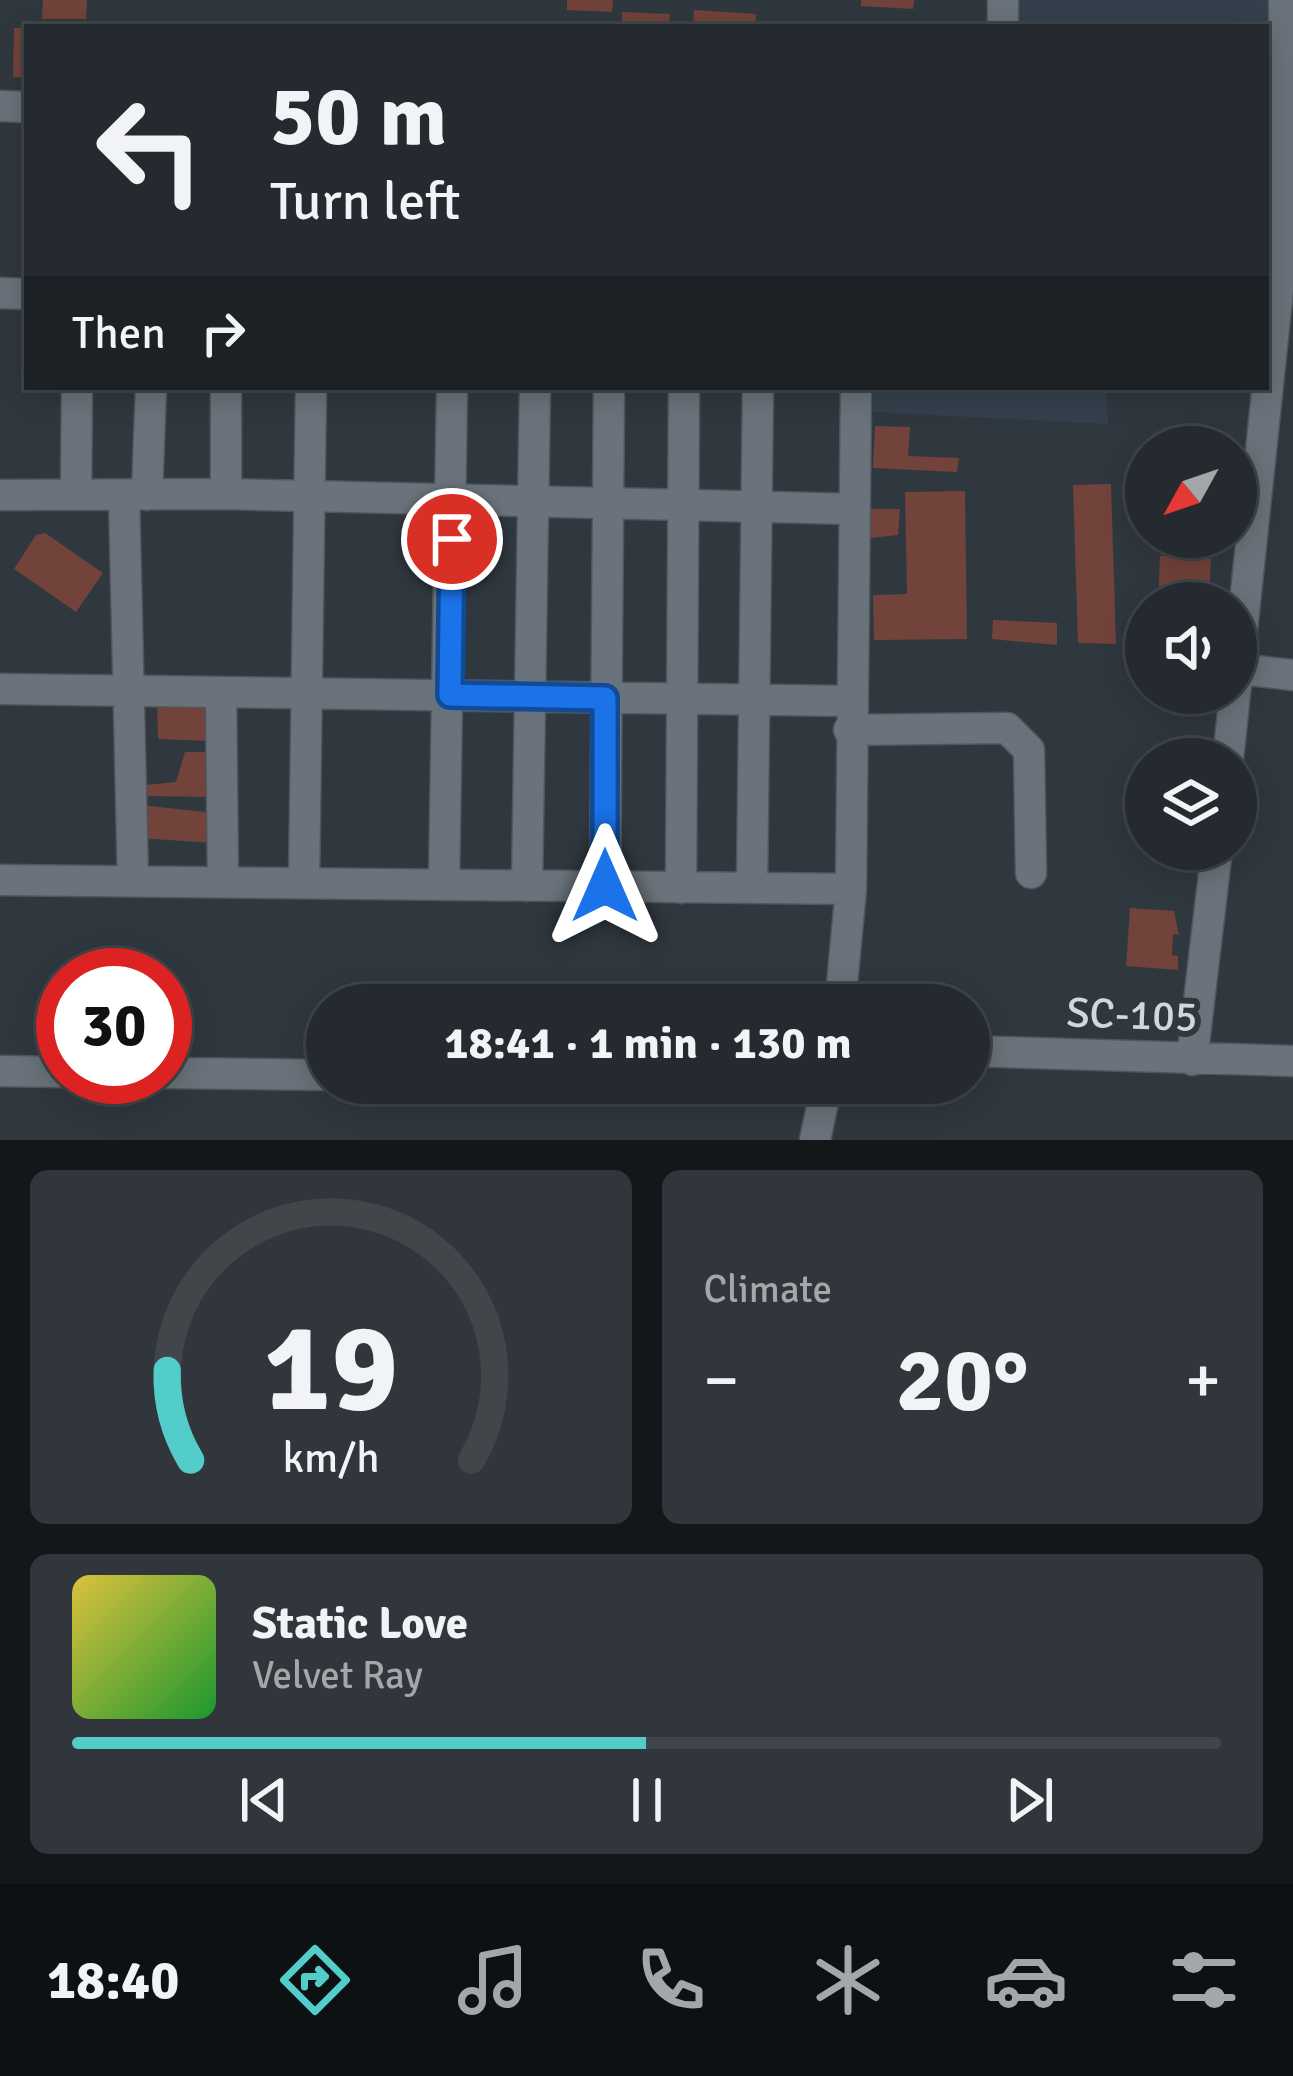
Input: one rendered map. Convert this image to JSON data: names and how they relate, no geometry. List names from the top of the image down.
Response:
{
  "streets": {
    "street": ["SC-105"]
  },
  "north": "bottom left",
  "page": {
    "turn": ["50 m", "Turn left"],
    "then": "Then",
    "limit": "30",
    "trip": "18:41 · 1 min · 130 m",
    "tile": "Climate",
    "heat": ["−", "20°", "+"],
    "song": ["Static Love", "Velvet Ray"],
    "tabs": "18:40",
    "gauge": ["19", "km/h"]
  }
}
